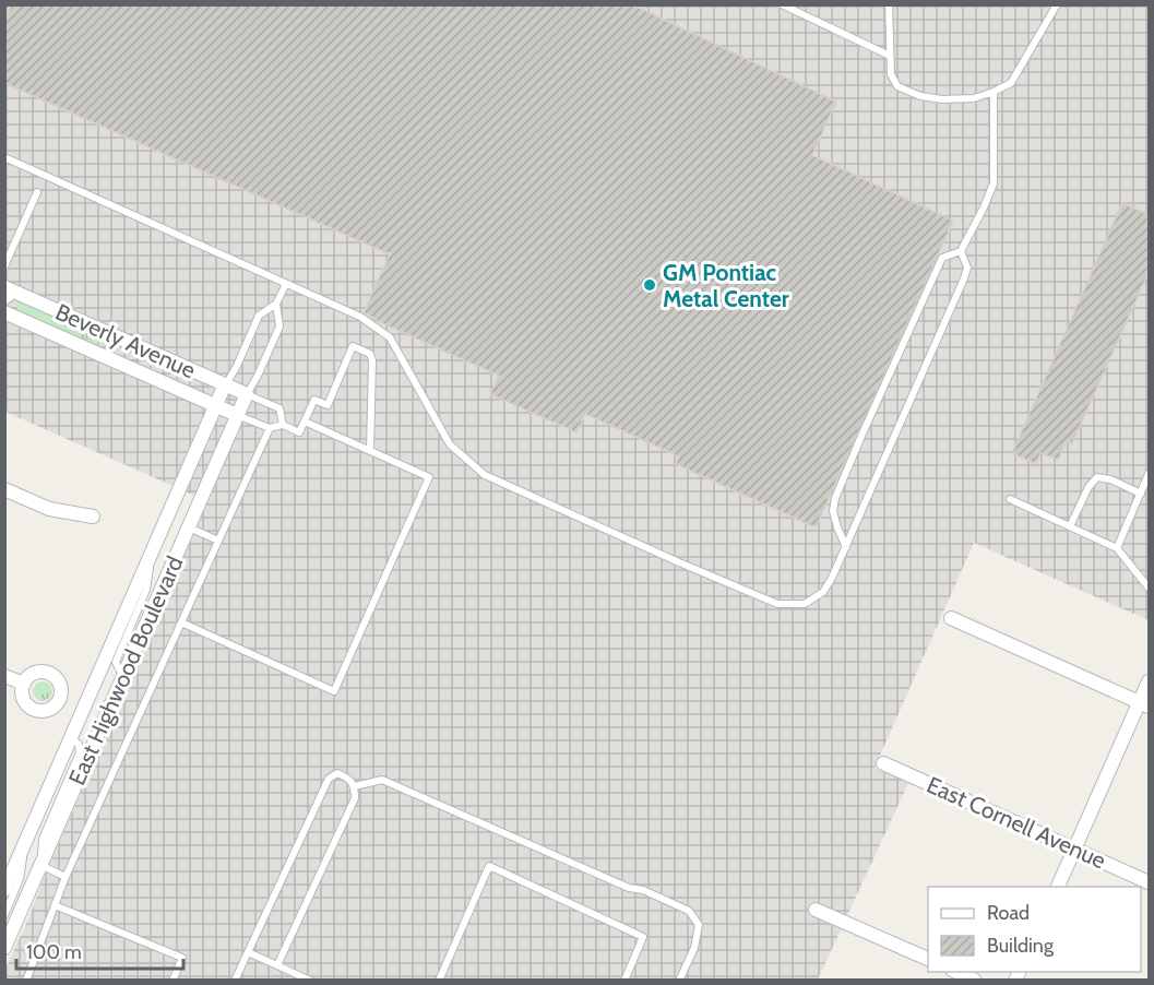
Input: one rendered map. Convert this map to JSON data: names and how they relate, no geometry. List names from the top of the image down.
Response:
{
  "streets": {
    "street": ["Beverly Avenue", "East Highwood Boulevard", "East Cornell Avenue"]
  },
  "crossings": [
    ["Beverly Avenue", "East Highwood Boulevard"]
  ],
  "places": ["GM Pontiac Metal Center"],
  "legend": ["Road", "Building"],
  "scale_bar": "100 m"
}
